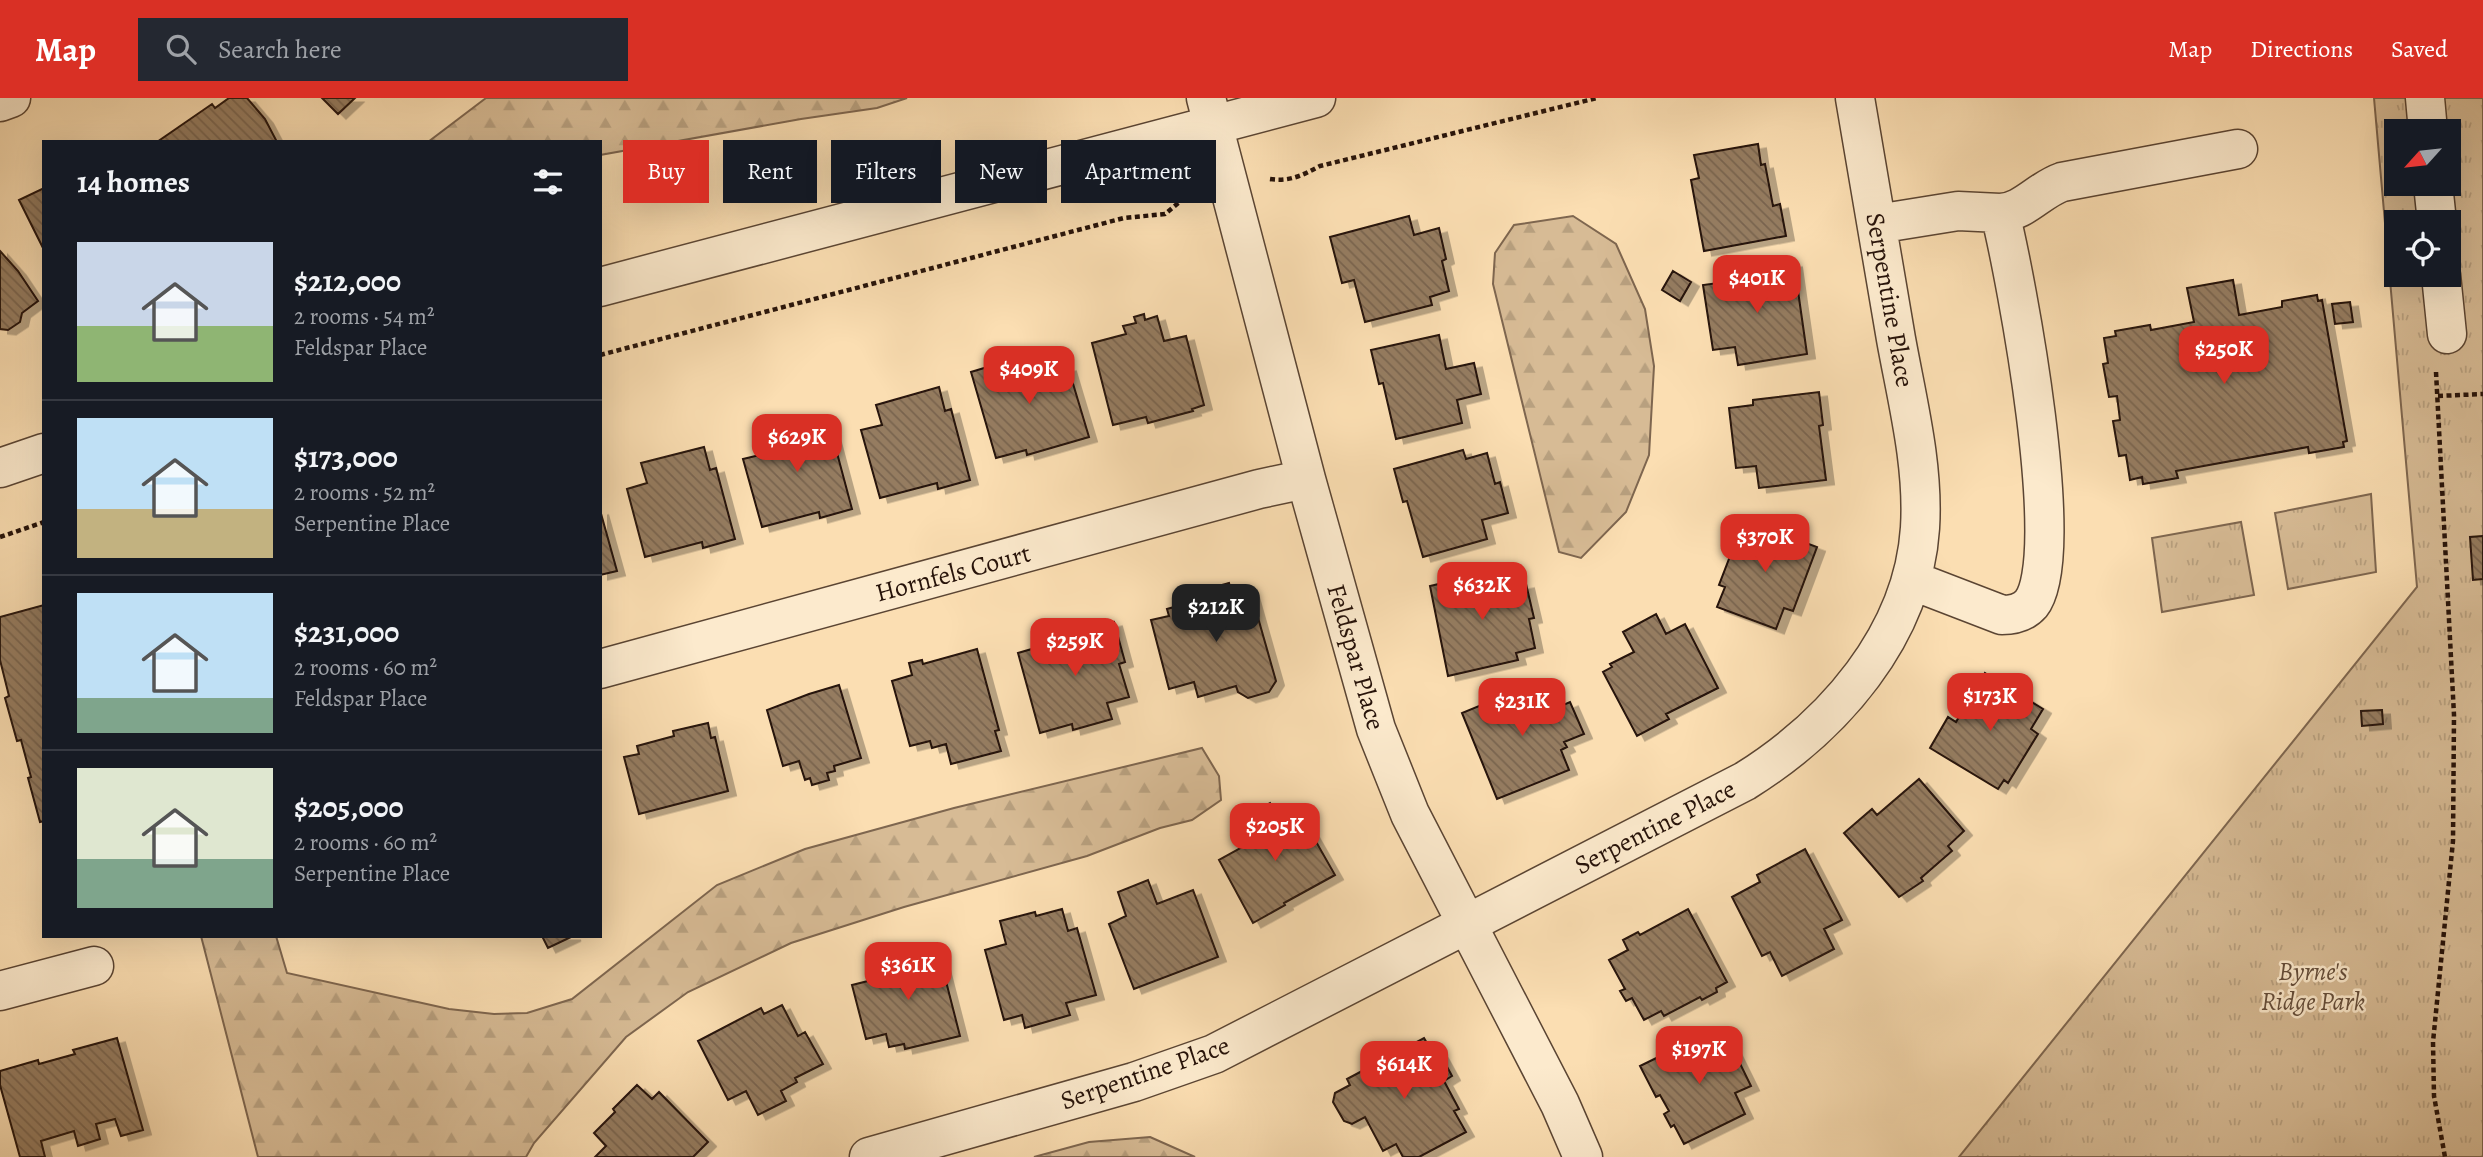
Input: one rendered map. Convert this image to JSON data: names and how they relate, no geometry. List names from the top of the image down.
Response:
{
  "streets": {
    "street": ["Serpentine Place", "Hornfels Court", "Feldspar Place"]
  },
  "crossings": [
    ["Serpentine Place", "Feldspar Place"],
    ["Hornfels Court", "Feldspar Place"]
  ],
  "parks": ["Byrne's Ridge Park"],
  "north": "bottom left",
  "page": {
    "header": "Map",
    "search": "Search here",
    "nav": ["Map", "Directions", "Saved"],
    "chip": [
      "Buy",
      "Rent",
      "Filters",
      "New",
      "Apartment"
    ],
    "heading": "14 homes",
    "list": [
      {
        "name": "$212,000",
        "note": "2 rooms · 54 m² · Feldspar Place"
      },
      {
        "name": "$173,000",
        "note": "2 rooms · 52 m² · Serpentine Place"
      },
      {
        "name": "$231,000",
        "note": "2 rooms · 60 m² · Feldspar Place"
      },
      {
        "name": "$205,000",
        "note": "2 rooms · 60 m² · Serpentine Place"
      }
    ],
    "price": [
      "$401K",
      "$250K",
      "$409K",
      "$629K",
      "$370K",
      "$632K",
      "$212K",
      "$259K",
      "$173K",
      "$231K",
      "$205K",
      "$361K",
      "$197K",
      "$614K"
    ]
  }
}
